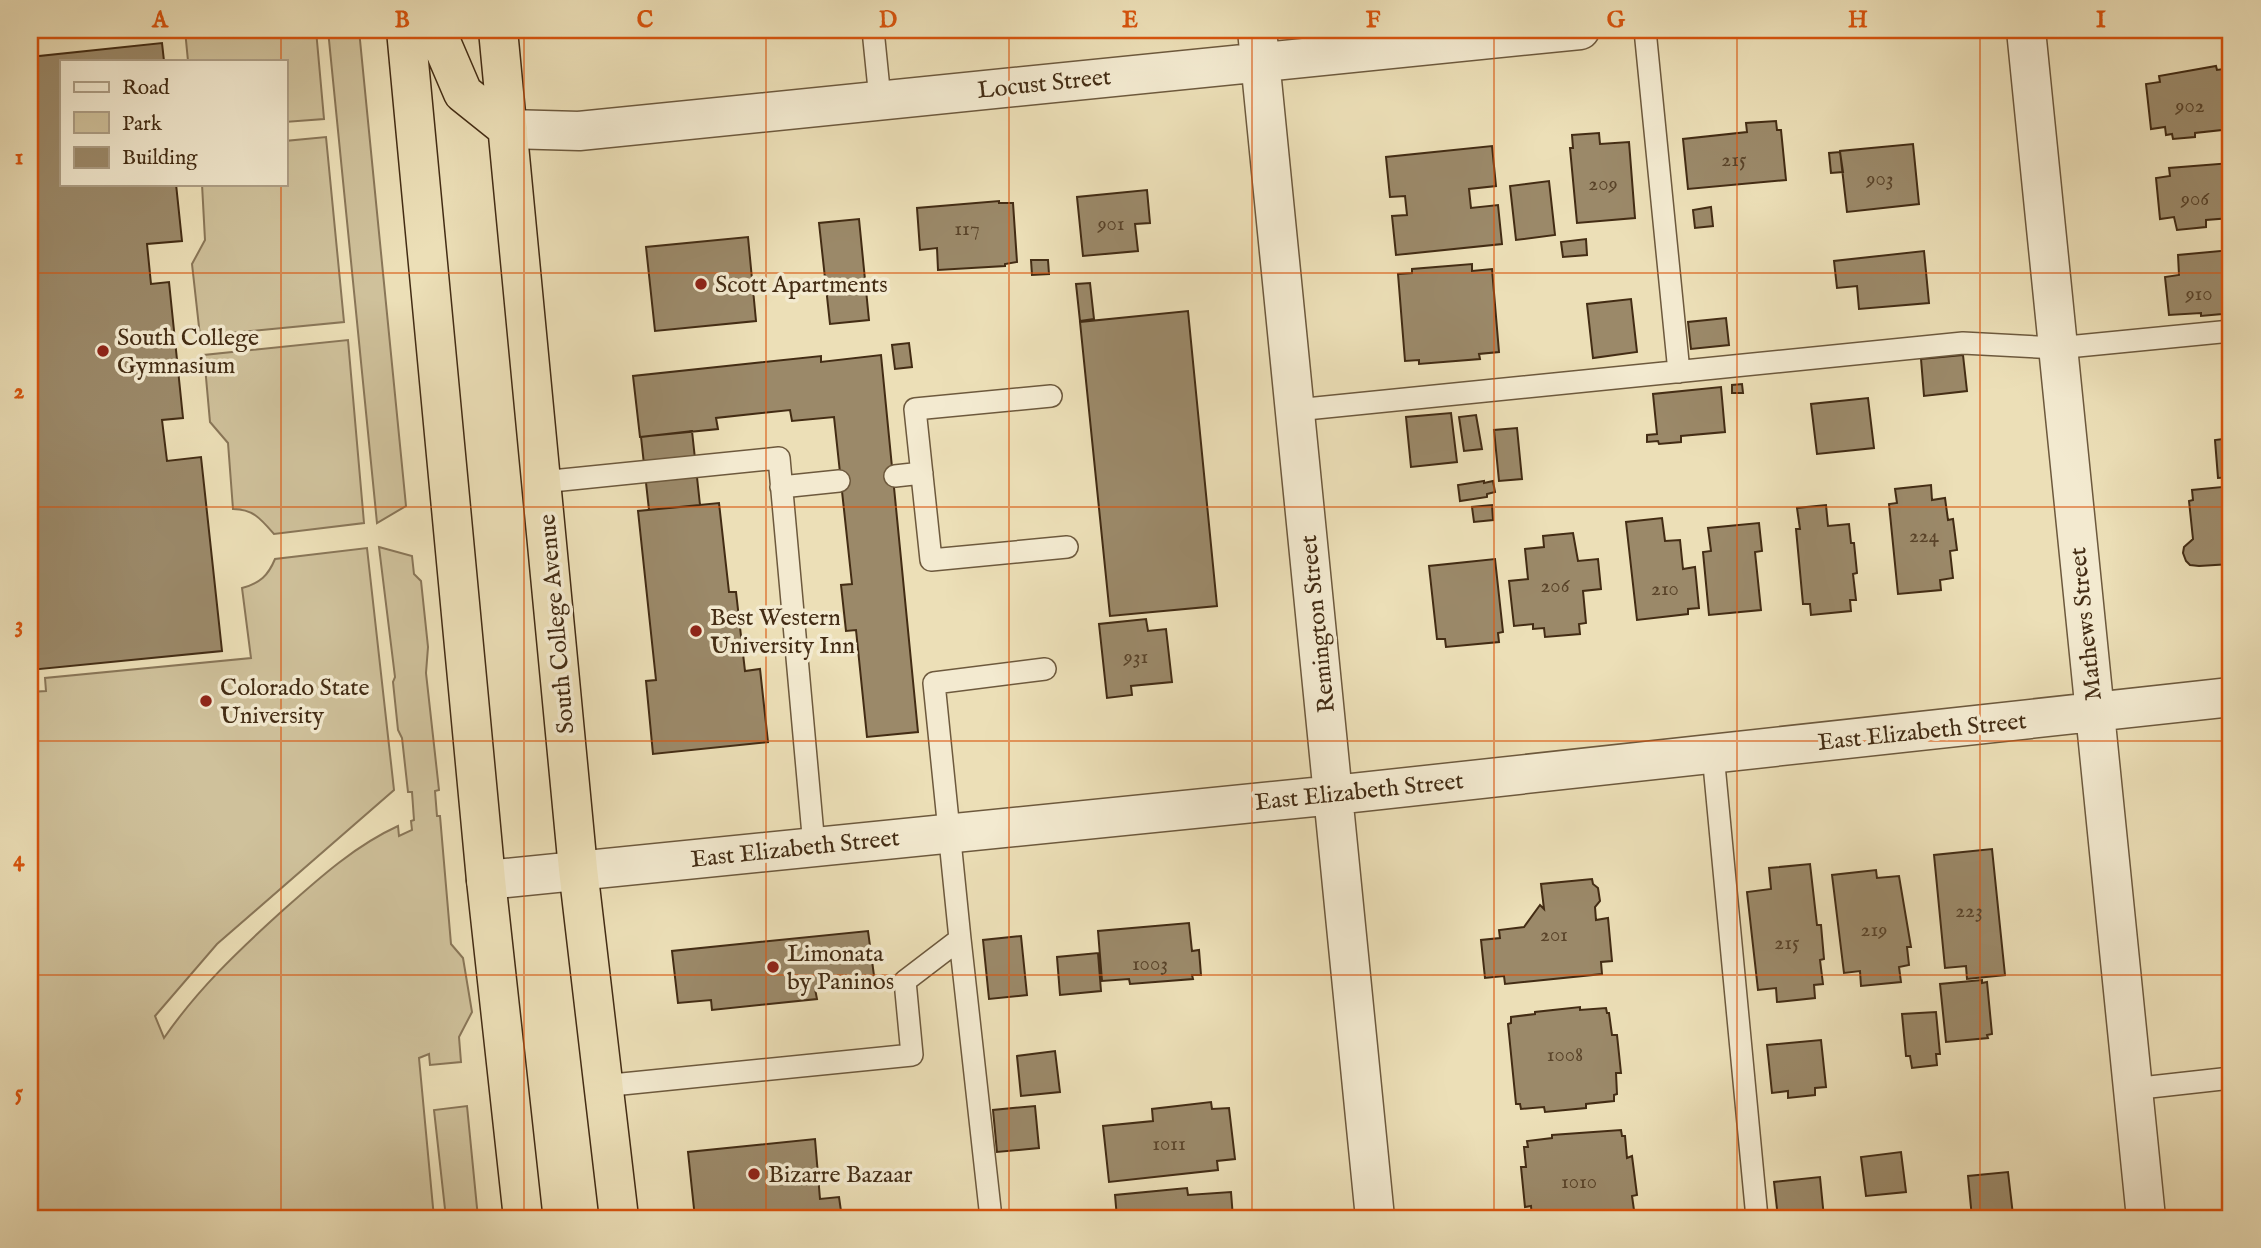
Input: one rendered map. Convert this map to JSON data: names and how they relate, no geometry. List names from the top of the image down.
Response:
{
  "streets": {
    "highway": ["South College Avenue"],
    "street": [
      "Locust Street",
      "Remington Street",
      "Mathews Street",
      "East Elizabeth Street"
    ]
  },
  "crossings": [
    ["Locust Street", "South College Avenue"],
    ["Locust Street", "Remington Street"],
    ["South College Avenue", "East Elizabeth Street"],
    ["Remington Street", "East Elizabeth Street"],
    ["Mathews Street", "East Elizabeth Street"]
  ],
  "places": [
    "Scott Apartments",
    "South College Gymnasium",
    "Best Western University Inn",
    "Colorado State University",
    "Limonata by Paninos",
    "Bizarre Bazaar"
  ],
  "house_numbers": [
    "902",
    "215",
    "903",
    "209",
    "906",
    "901",
    "117",
    "910",
    "224",
    "206",
    "210",
    "931",
    "223",
    "219",
    "201",
    "215",
    "1003",
    "1008",
    "1011",
    "1010"
  ],
  "legend": ["Road", "Park", "Building"],
  "grid": {
    "columns": [
      "A",
      "B",
      "C",
      "D",
      "E",
      "F",
      "G",
      "H",
      "I"
    ],
    "rows": [
      "1",
      "2",
      "3",
      "4",
      "5"
    ]
  }
}
